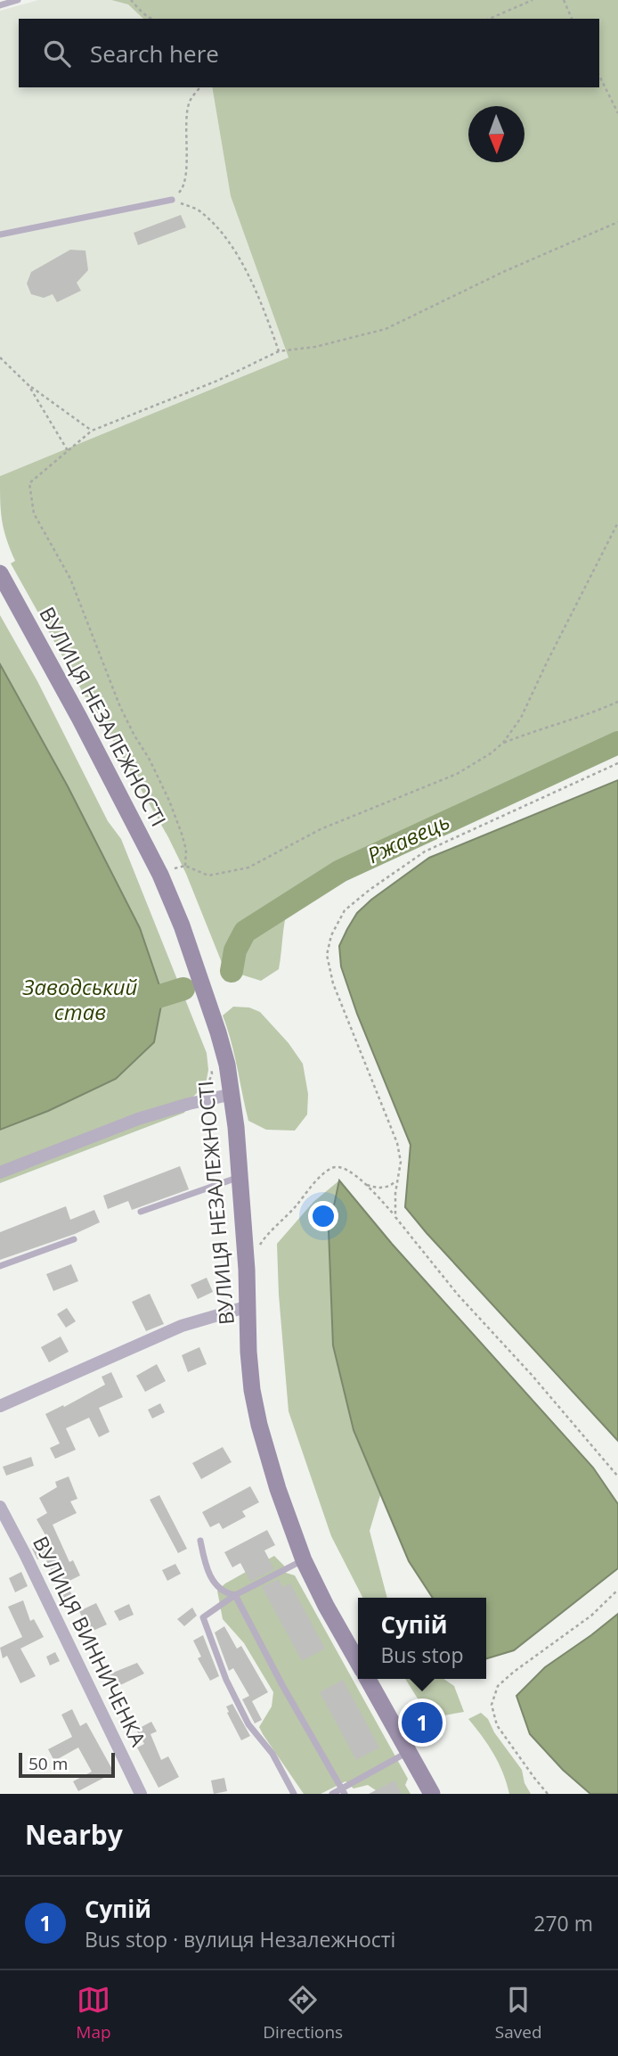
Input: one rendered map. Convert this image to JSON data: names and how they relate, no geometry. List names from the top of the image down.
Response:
{
  "streets": {
    "main road": ["ВУЛИЦЯ НЕЗАЛЕЖНОСТІ"],
    "street": ["ВУЛИЦЯ ВИННИЧЕНКА"]
  },
  "water": ["Ржавець", "Заводський став"],
  "scale_bar": "50 m",
  "north": "bottom",
  "page": {
    "search": "Search here",
    "popup": ["Супій", "Bus stop"],
    "pins": "1",
    "scale": "50 m",
    "heading": "Nearby",
    "list": [
      {
        "mark": "1",
        "name": "Супій",
        "note": "Bus stop · вулиця Незалежності",
        "value": "270 m"
      }
    ],
    "nav": ["Map", "Directions", "Saved"]
  }
}
